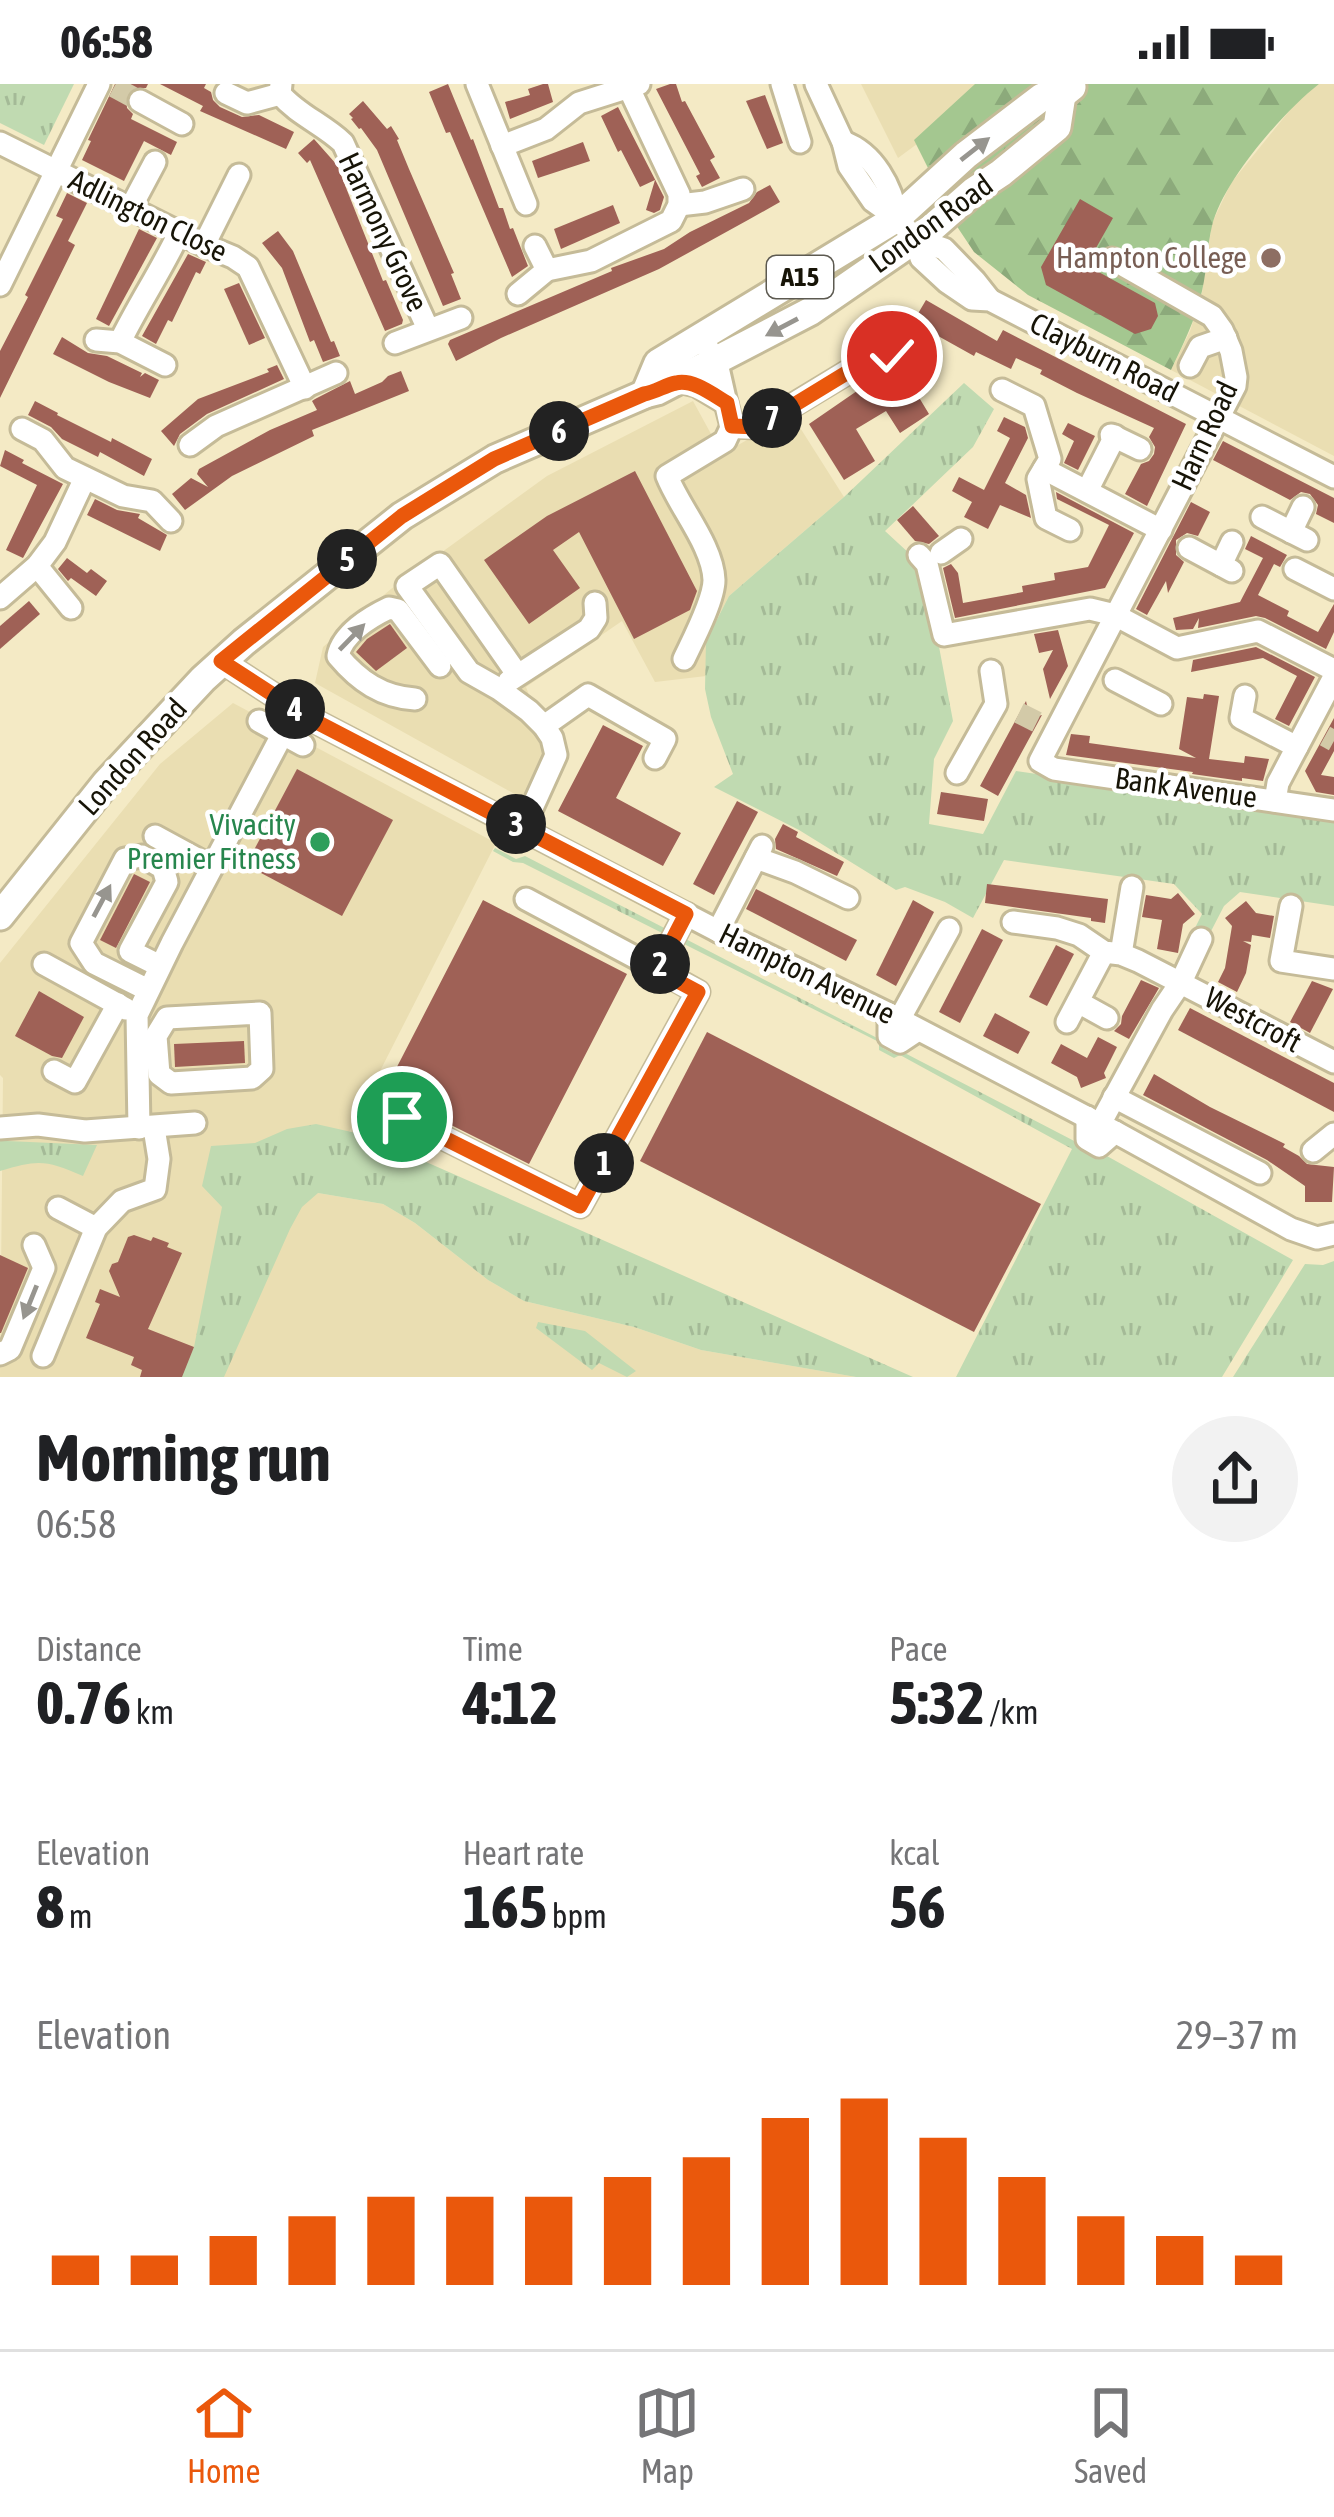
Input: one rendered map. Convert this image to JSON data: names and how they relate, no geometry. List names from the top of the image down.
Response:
{
  "streets": {
    "main road": ["London Road", "A15"],
    "street": [
      "Adlington Close",
      "Harmony Grove",
      "Clayburn Road",
      "Harn Road",
      "Bank Avenue",
      "Hampton Avenue",
      "Westcroft"
    ]
  },
  "crossings": [
    ["London Road", "Clayburn Road"],
    ["London Road", "Hampton Avenue"],
    ["Clayburn Road", "Harn Road"],
    ["Harn Road", "Bank Avenue"]
  ],
  "places": ["Hampton College", "Vivacity Premier Fitness"],
  "page": {
    "status": "06:58",
    "pins": [
      "7",
      "6",
      "5",
      "4",
      "3",
      "2",
      "1"
    ],
    "heading": ["Morning run", "06:58"],
    "stats": [
      ["Distance", "0.76 km"],
      ["Time", "4:12"],
      ["Pace", "5:32 /km"],
      ["Elevation", "8 m"],
      ["Heart rate", "165 bpm"],
      ["kcal", "56"]
    ],
    "chart": ["Elevation", "29–37 m"],
    "tabs": ["Home", "Map", "Saved"]
  }
}
